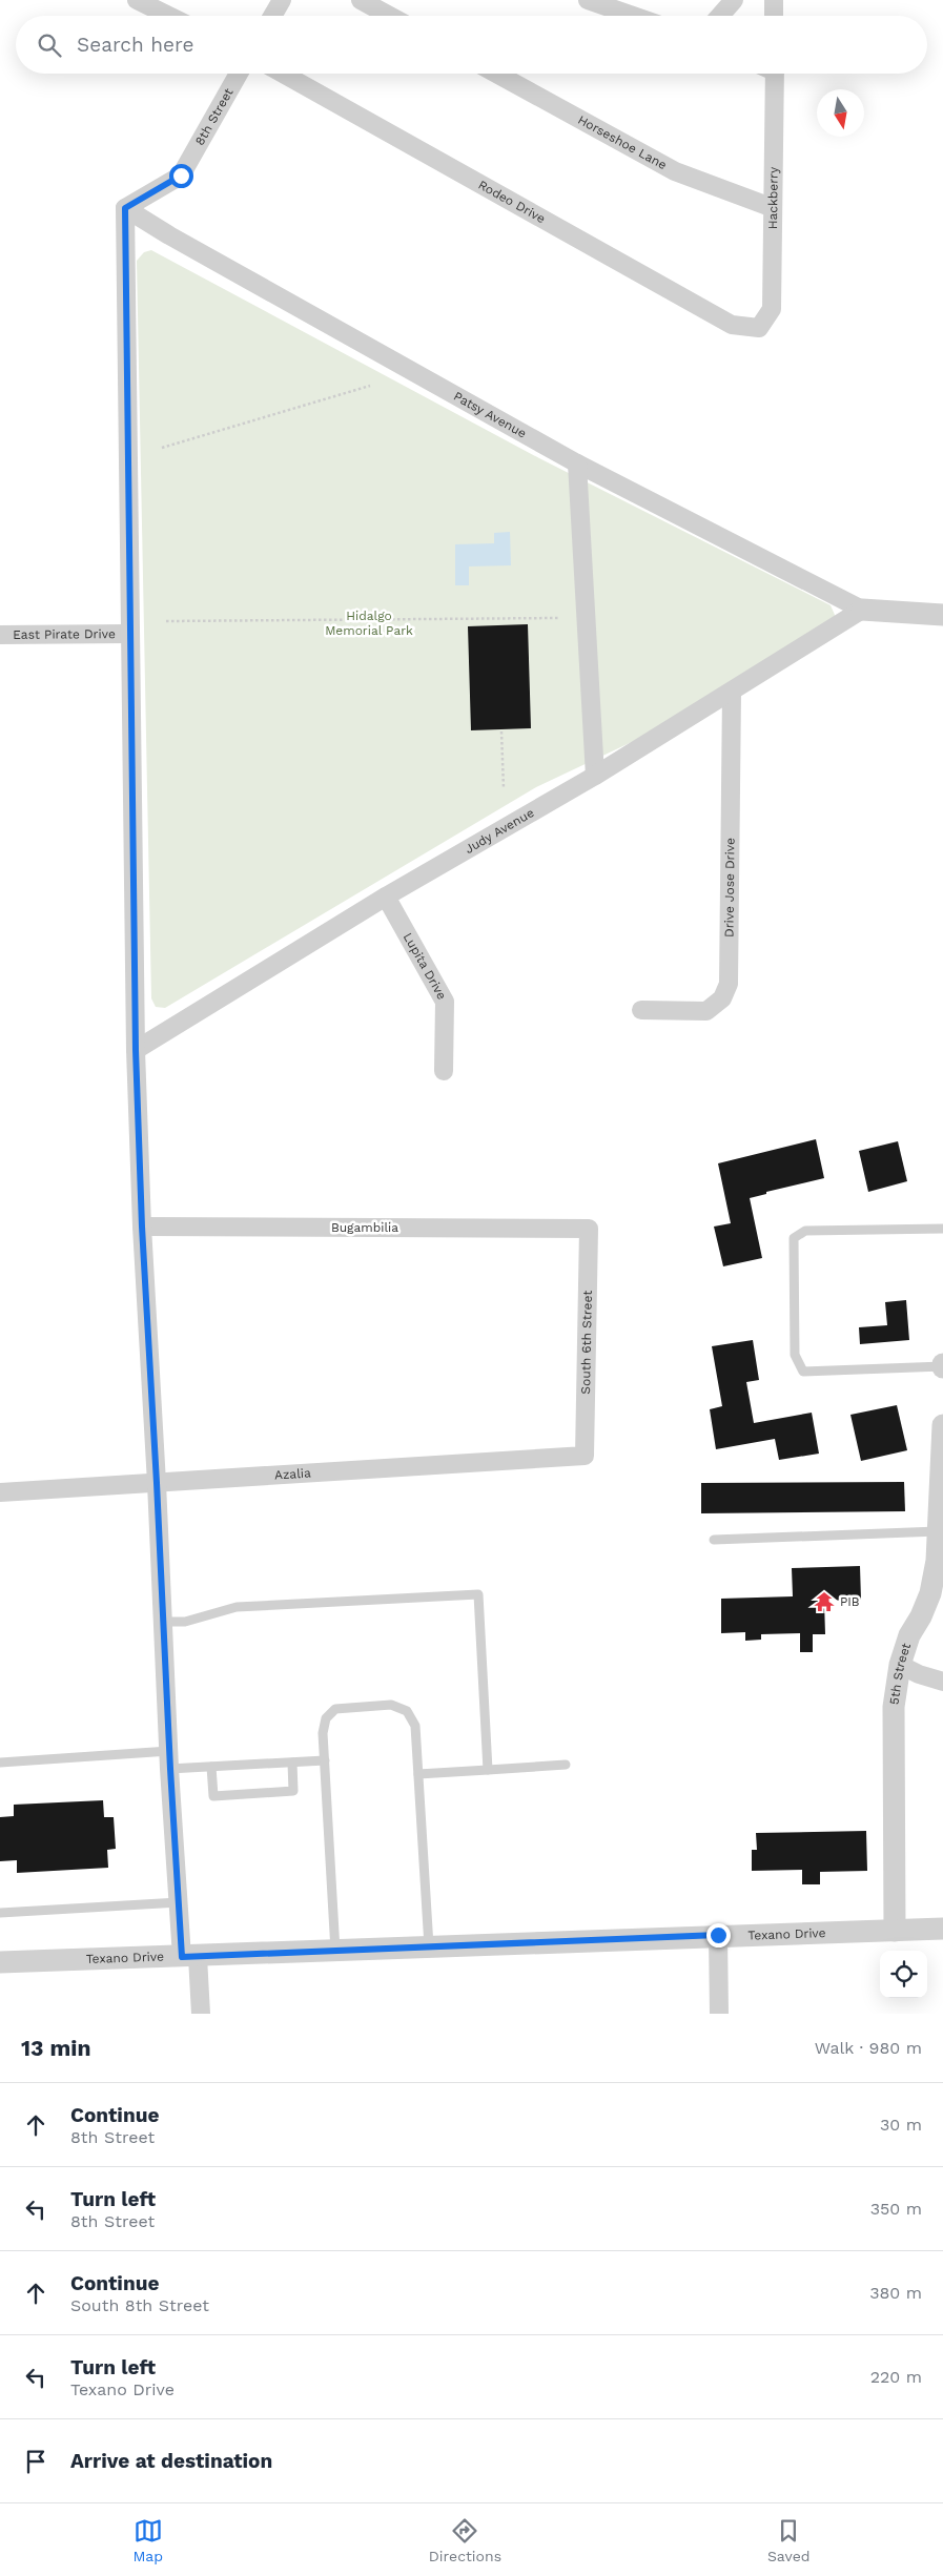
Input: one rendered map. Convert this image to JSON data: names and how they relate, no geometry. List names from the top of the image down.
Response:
{
  "streets": {
    "street": [
      "8th Street",
      "Horseshoe Lane",
      "Hackberry",
      "Rodeo Drive",
      "Patsy Avenue",
      "East Pirate Drive",
      "Judy Avenue",
      "Drive Jose Drive",
      "Lupita Drive",
      "Bugambilia",
      "South 6th Street",
      "Azalia",
      "5th Street",
      "Texano Drive"
    ]
  },
  "crossings": [
    ["8th Street", "Patsy Avenue"],
    ["Horseshoe Lane", "Hackberry"],
    ["Hackberry", "Rodeo Drive"],
    ["Patsy Avenue", "Judy Avenue"],
    ["Judy Avenue", "Drive Jose Drive"],
    ["Judy Avenue", "Lupita Drive"],
    ["Bugambilia", "South 6th Street"],
    ["South 6th Street", "Azalia"],
    ["5th Street", "Texano Drive"]
  ],
  "parks": ["Hidalgo Memorial Park"],
  "places": {
    "temple": ["PIB"]
  },
  "north": "bottom",
  "page": {
    "search": "Search here",
    "heading": ["13 min", "Walk · 980 m"],
    "list": [
      ["Continue", "8th Street", "30 m"],
      ["Turn left", "8th Street", "350 m"],
      ["Continue", "South 8th Street", "380 m"],
      ["Turn left", "Texano Drive", "220 m"],
      "Arrive at destination"
    ],
    "nav": ["Map", "Directions", "Saved"]
  }
}
